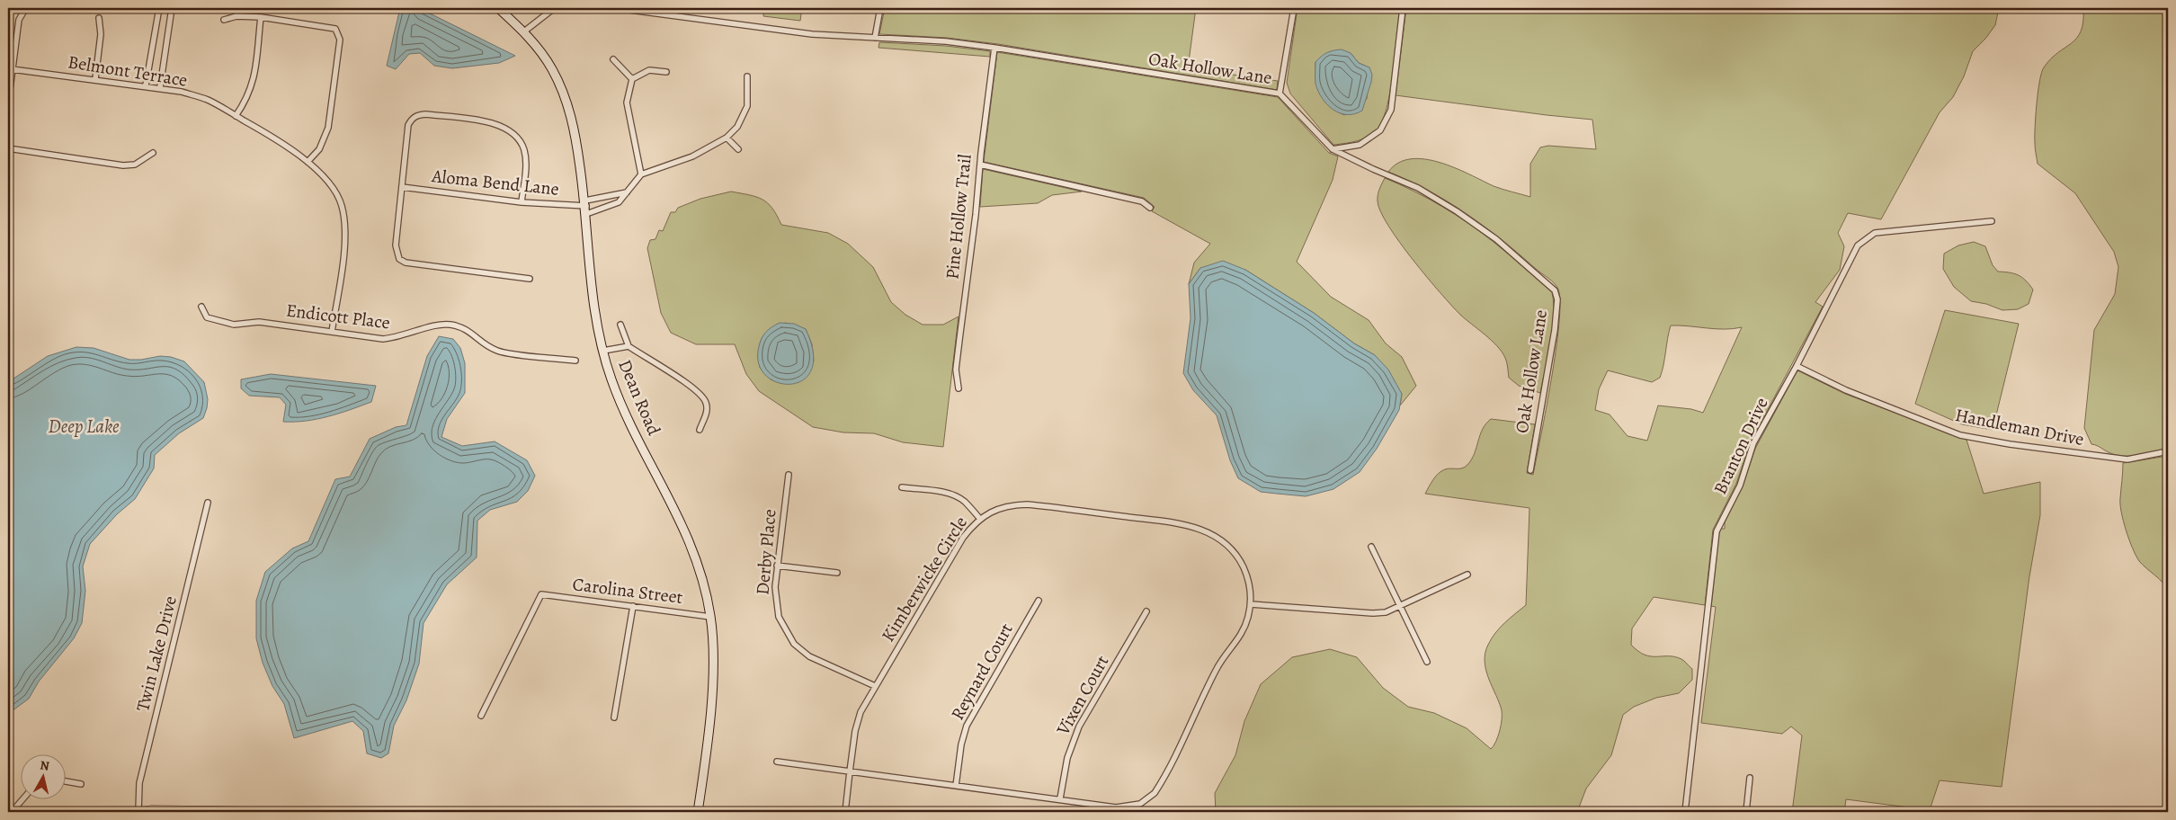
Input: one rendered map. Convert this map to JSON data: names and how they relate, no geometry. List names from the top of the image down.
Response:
{
  "streets": {
    "main road": ["Dean Road"],
    "street": [
      "Oak Hollow Lane",
      "Belmont Terrace",
      "Aloma Bend Lane",
      "Pine Hollow Trail",
      "Endicott Place",
      "Handleman Drive",
      "Branton Drive",
      "Derby Place",
      "Kimberwicke Circle",
      "Carolina Street",
      "Twin Lake Drive",
      "Reynard Court",
      "Vixen Court"
    ]
  },
  "crossings": [
    ["Oak Hollow Lane", "Pine Hollow Trail"],
    ["Belmont Terrace", "Endicott Place"],
    ["Aloma Bend Lane", "Dean Road"],
    ["Dean Road", "Carolina Street"],
    ["Handleman Drive", "Branton Drive"],
    ["Derby Place", "Kimberwicke Circle"],
    ["Kimberwicke Circle", "Reynard Court"],
    ["Kimberwicke Circle", "Vixen Court"]
  ],
  "water": ["Deep Lake"],
  "north": "top"
}
